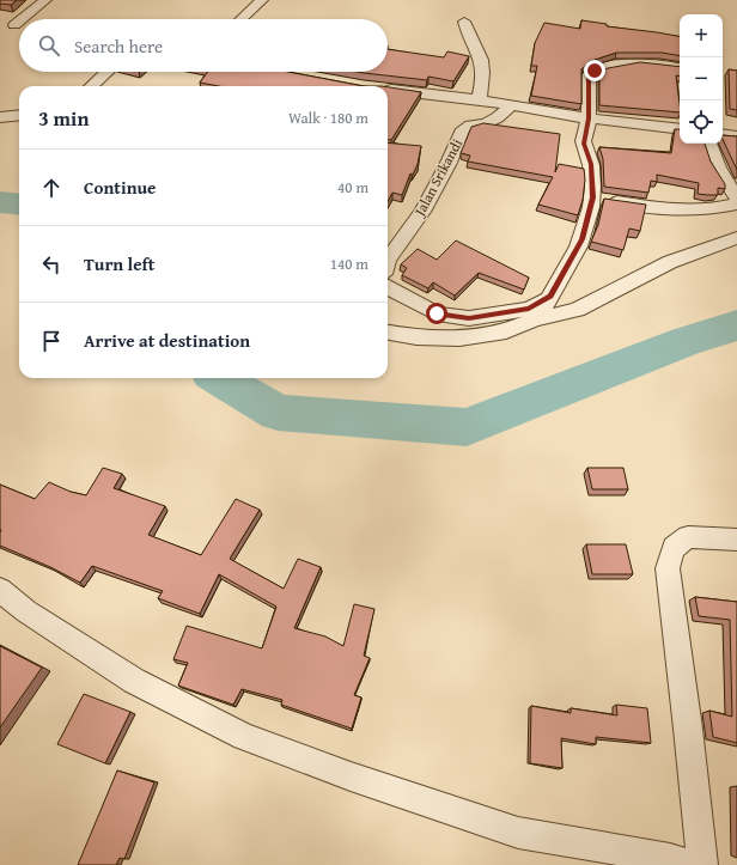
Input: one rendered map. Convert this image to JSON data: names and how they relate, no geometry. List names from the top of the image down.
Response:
{
  "streets": {
    "street": ["Jalan Srikandi"]
  },
  "page": {
    "map_buttons": ["+", "−"],
    "search": "Search here",
    "heading": ["3 min", "Walk · 180 m"],
    "list": [
      ["Continue", "40 m"],
      ["Turn left", "140 m"],
      "Arrive at destination"
    ]
  }
}
